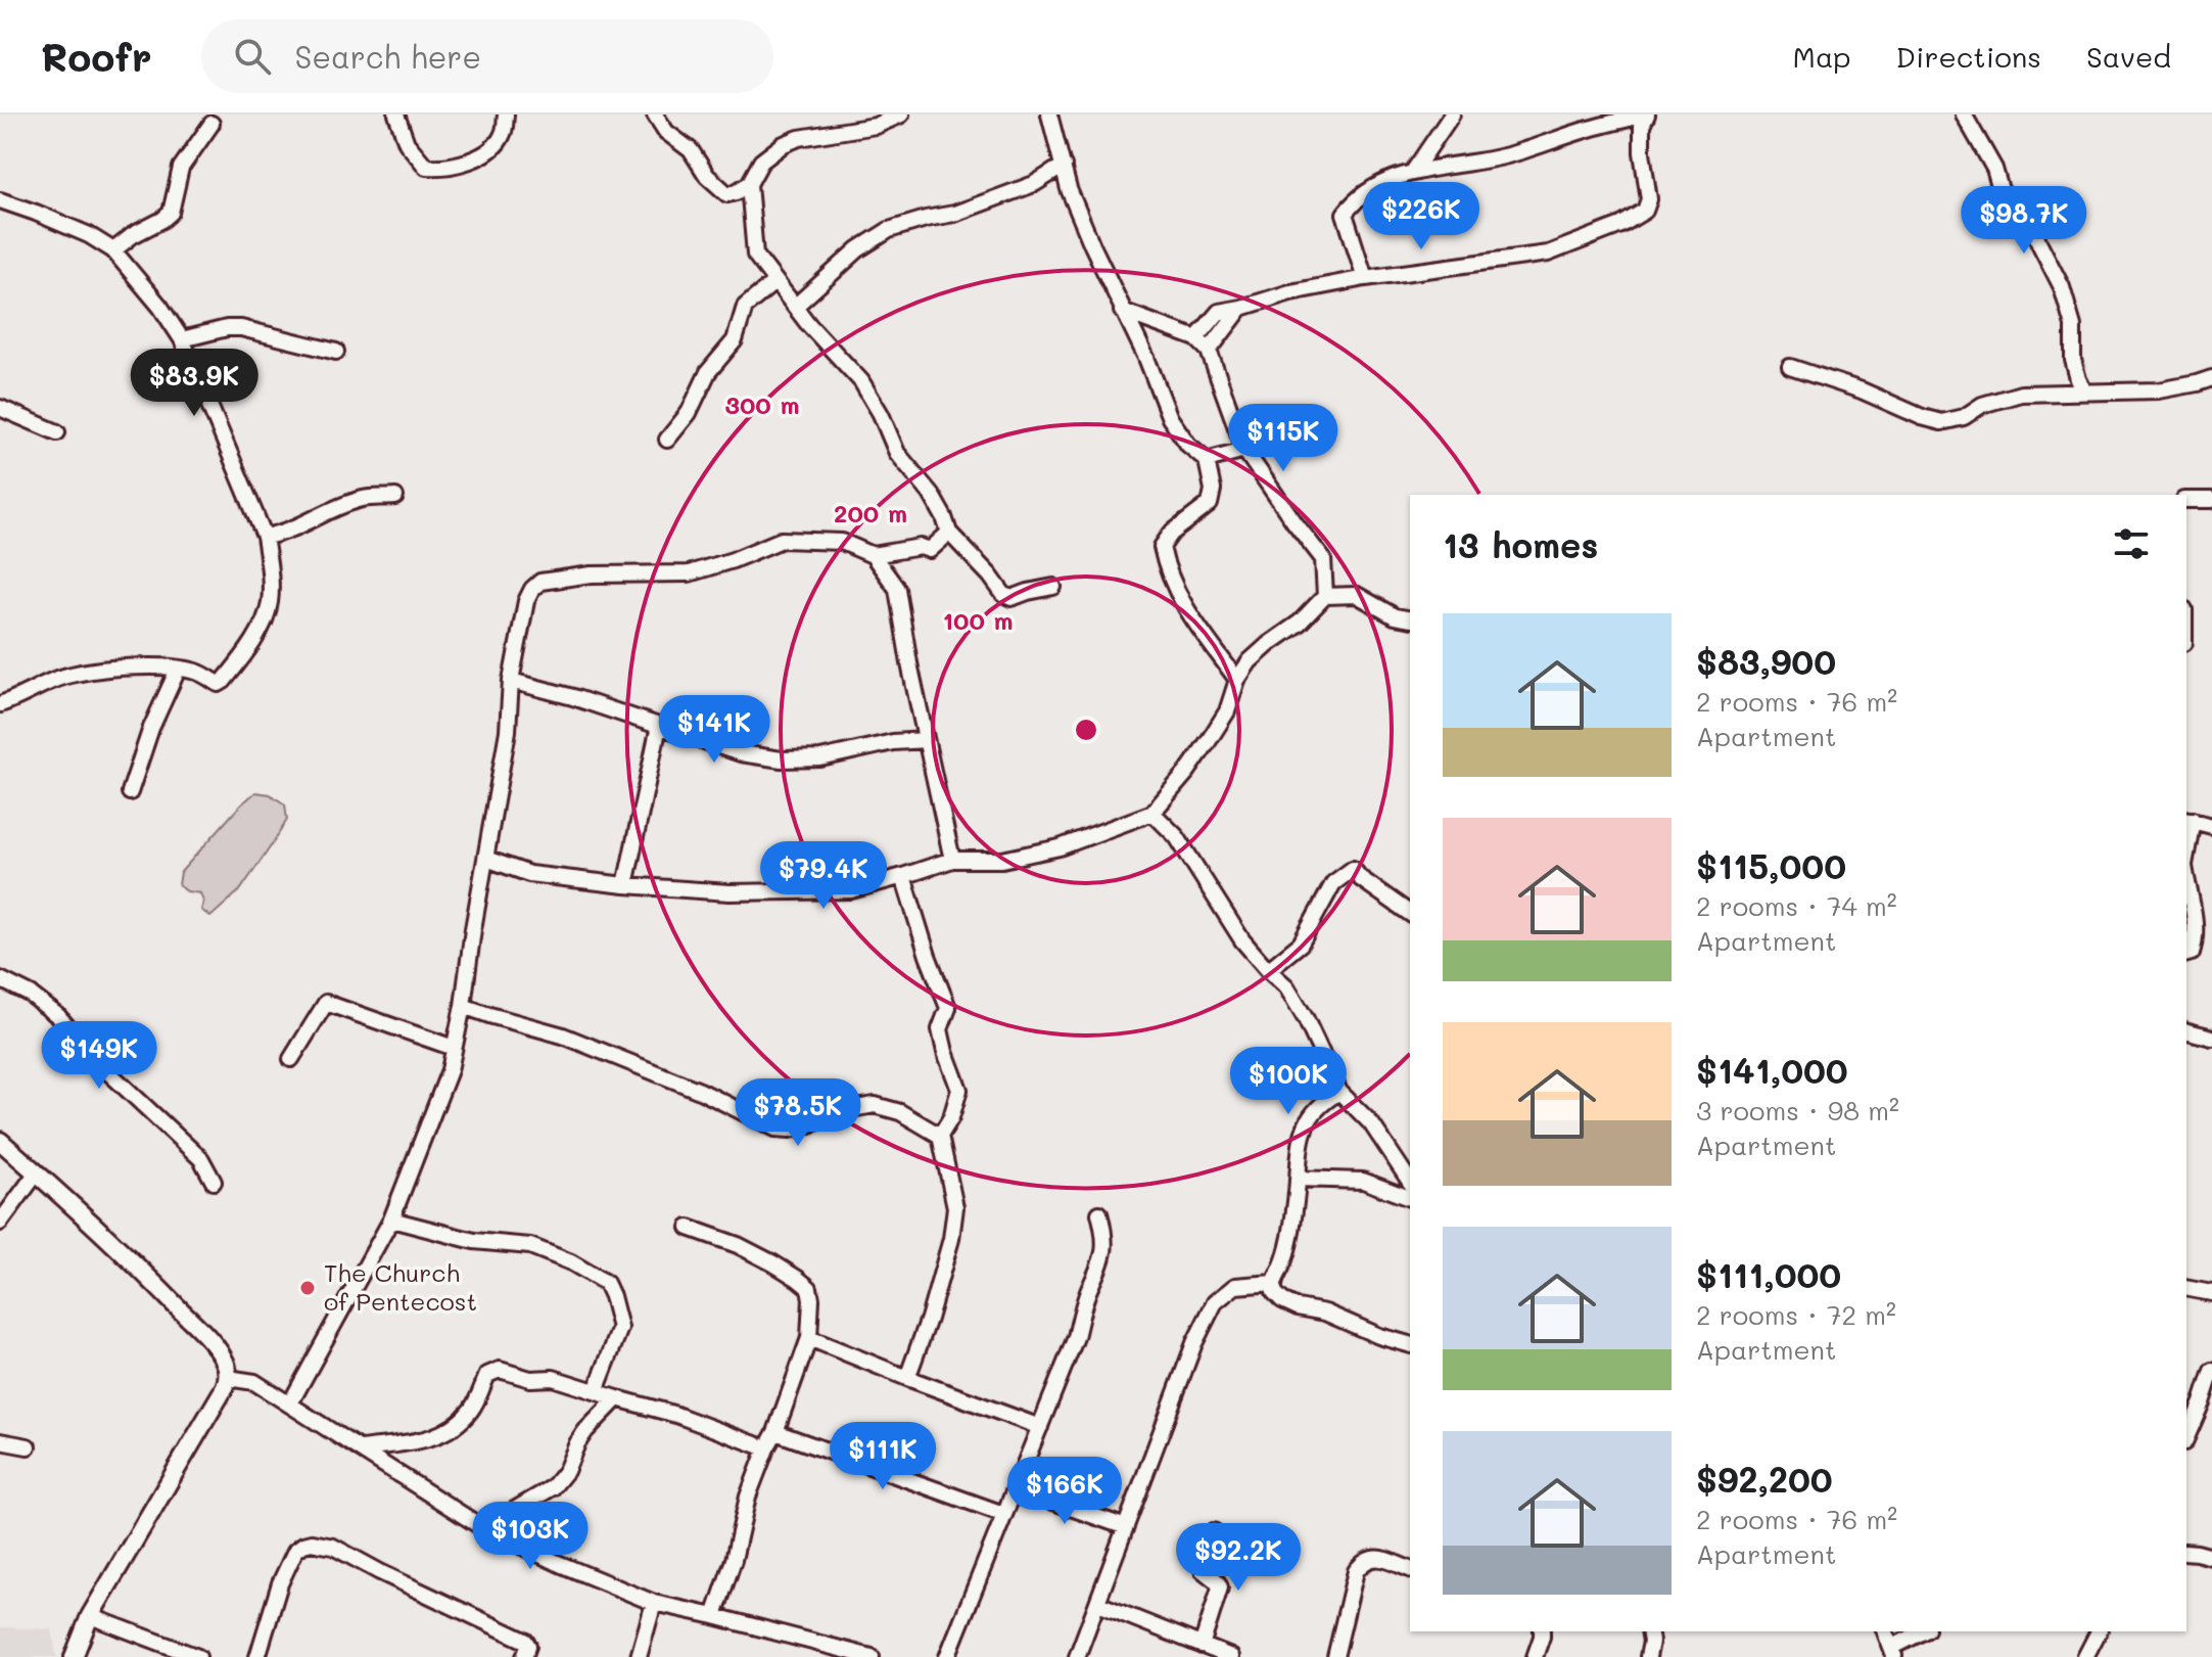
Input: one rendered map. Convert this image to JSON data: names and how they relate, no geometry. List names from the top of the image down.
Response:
{
  "places": ["The Church of Pentecost"],
  "page": {
    "header": "Roofr",
    "search": "Search here",
    "nav": ["Map", "Directions", "Saved"],
    "price": [
      "$226K",
      "$98.7K",
      "$83.9K",
      "$115K",
      "$141K",
      "$79.4K",
      "$149K",
      "$100K",
      "$78.5K",
      "$111K",
      "$166K",
      "$103K",
      "$92.2K"
    ],
    "heading": "13 homes",
    "list": [
      {
        "name": "$83,900",
        "note": "2 rooms · 76 m² · Apartment"
      },
      {
        "name": "$115,000",
        "note": "2 rooms · 74 m² · Apartment"
      },
      {
        "name": "$141,000",
        "note": "3 rooms · 98 m² · Apartment"
      },
      {
        "name": "$111,000",
        "note": "2 rooms · 72 m² · Apartment"
      },
      {
        "name": "$92,200",
        "note": "2 rooms · 76 m² · Apartment"
      }
    ]
  },
  "rings": ["300 m", "200 m", "100 m"]
}
